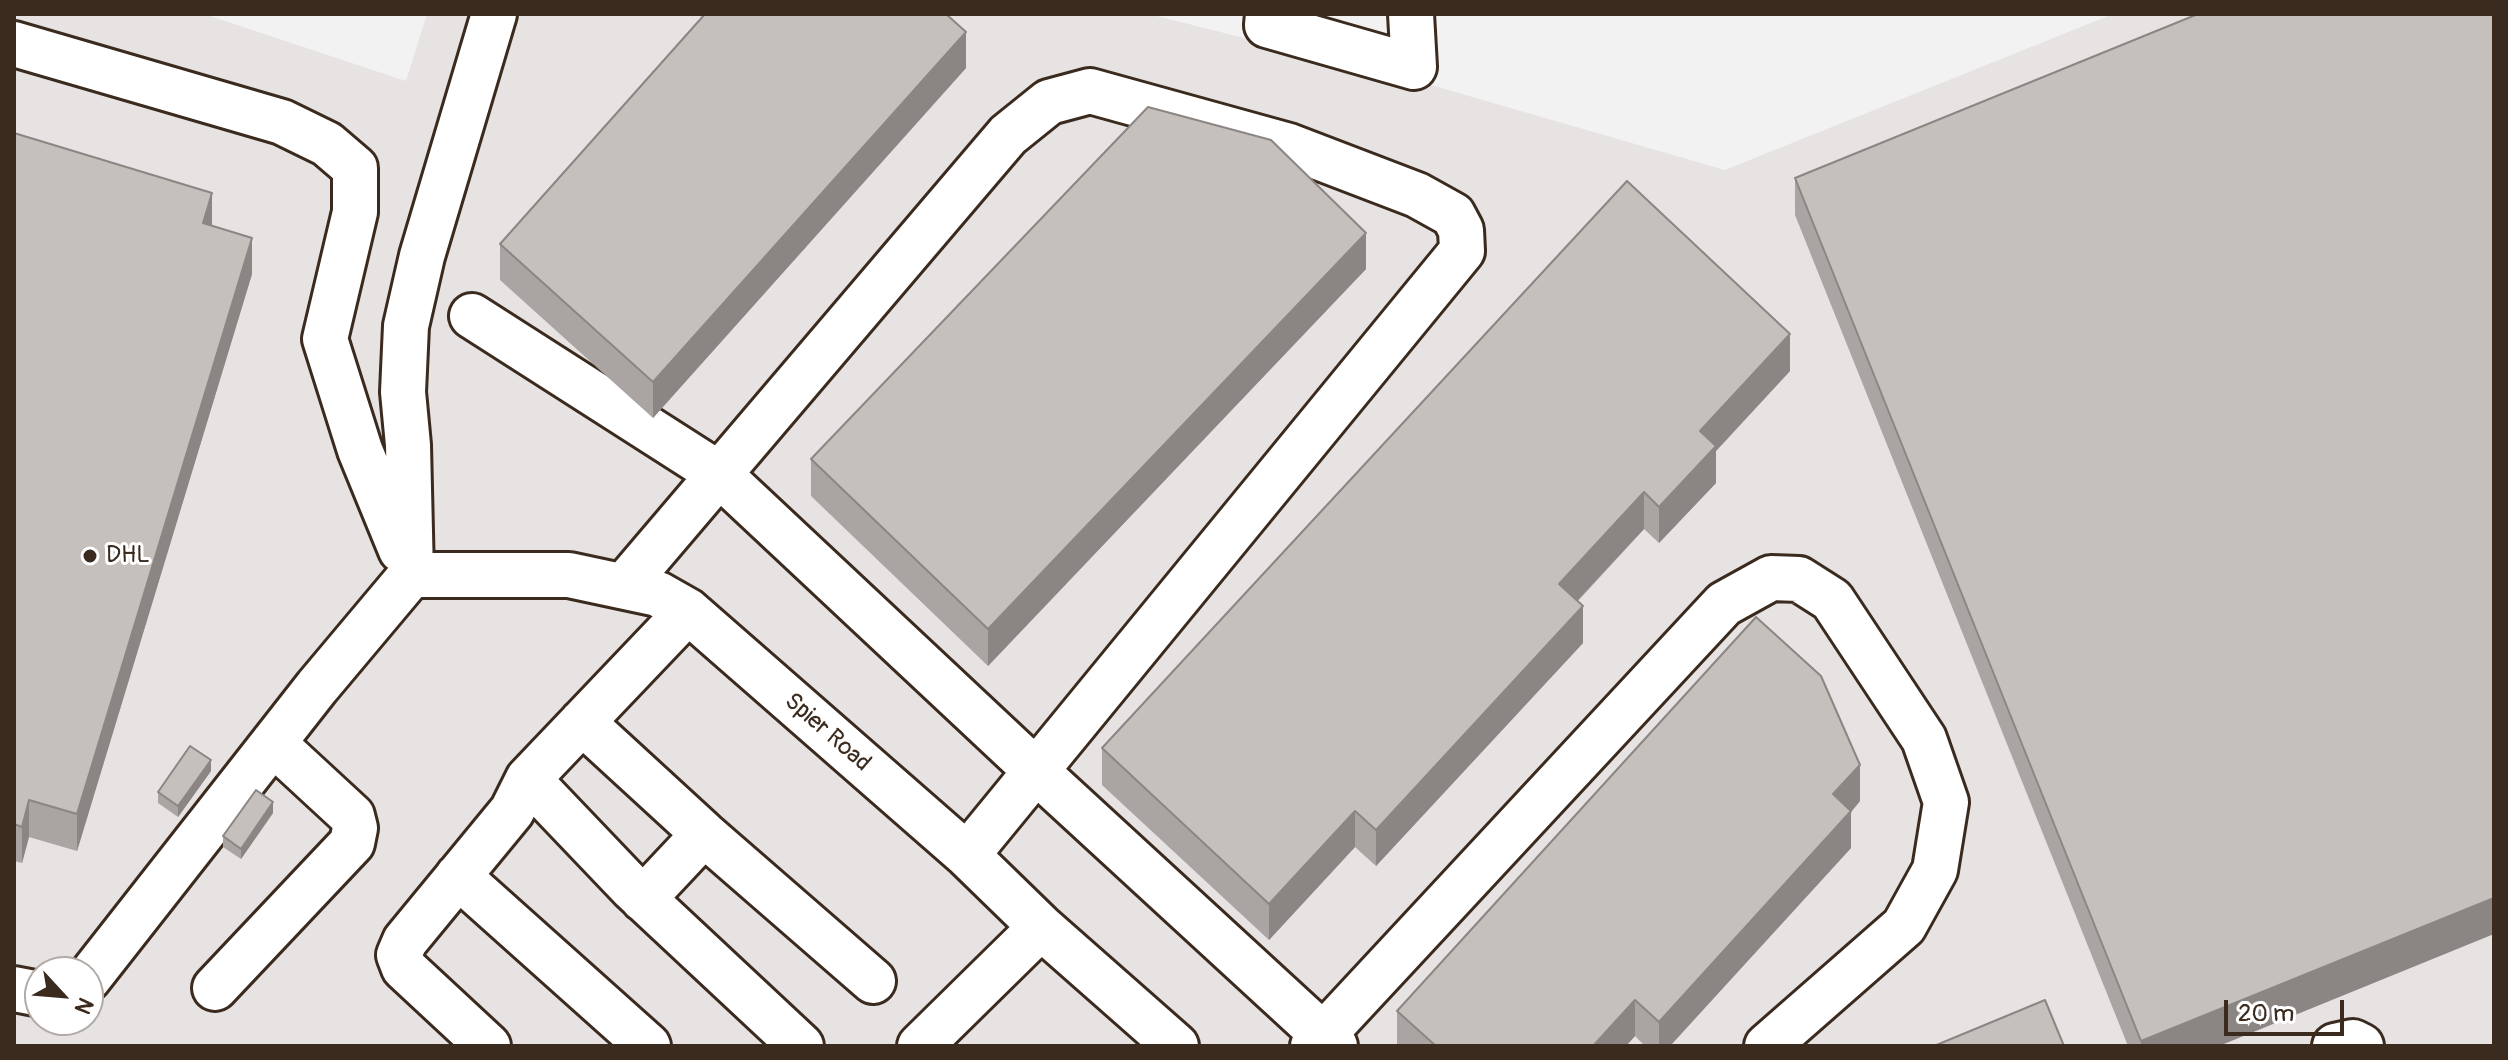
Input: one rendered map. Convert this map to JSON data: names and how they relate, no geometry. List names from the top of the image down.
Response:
{
  "streets": {
    "street": ["Spier Road"]
  },
  "places": ["DHL"],
  "scale_bar": "20 m",
  "north": "bottom right"
}
